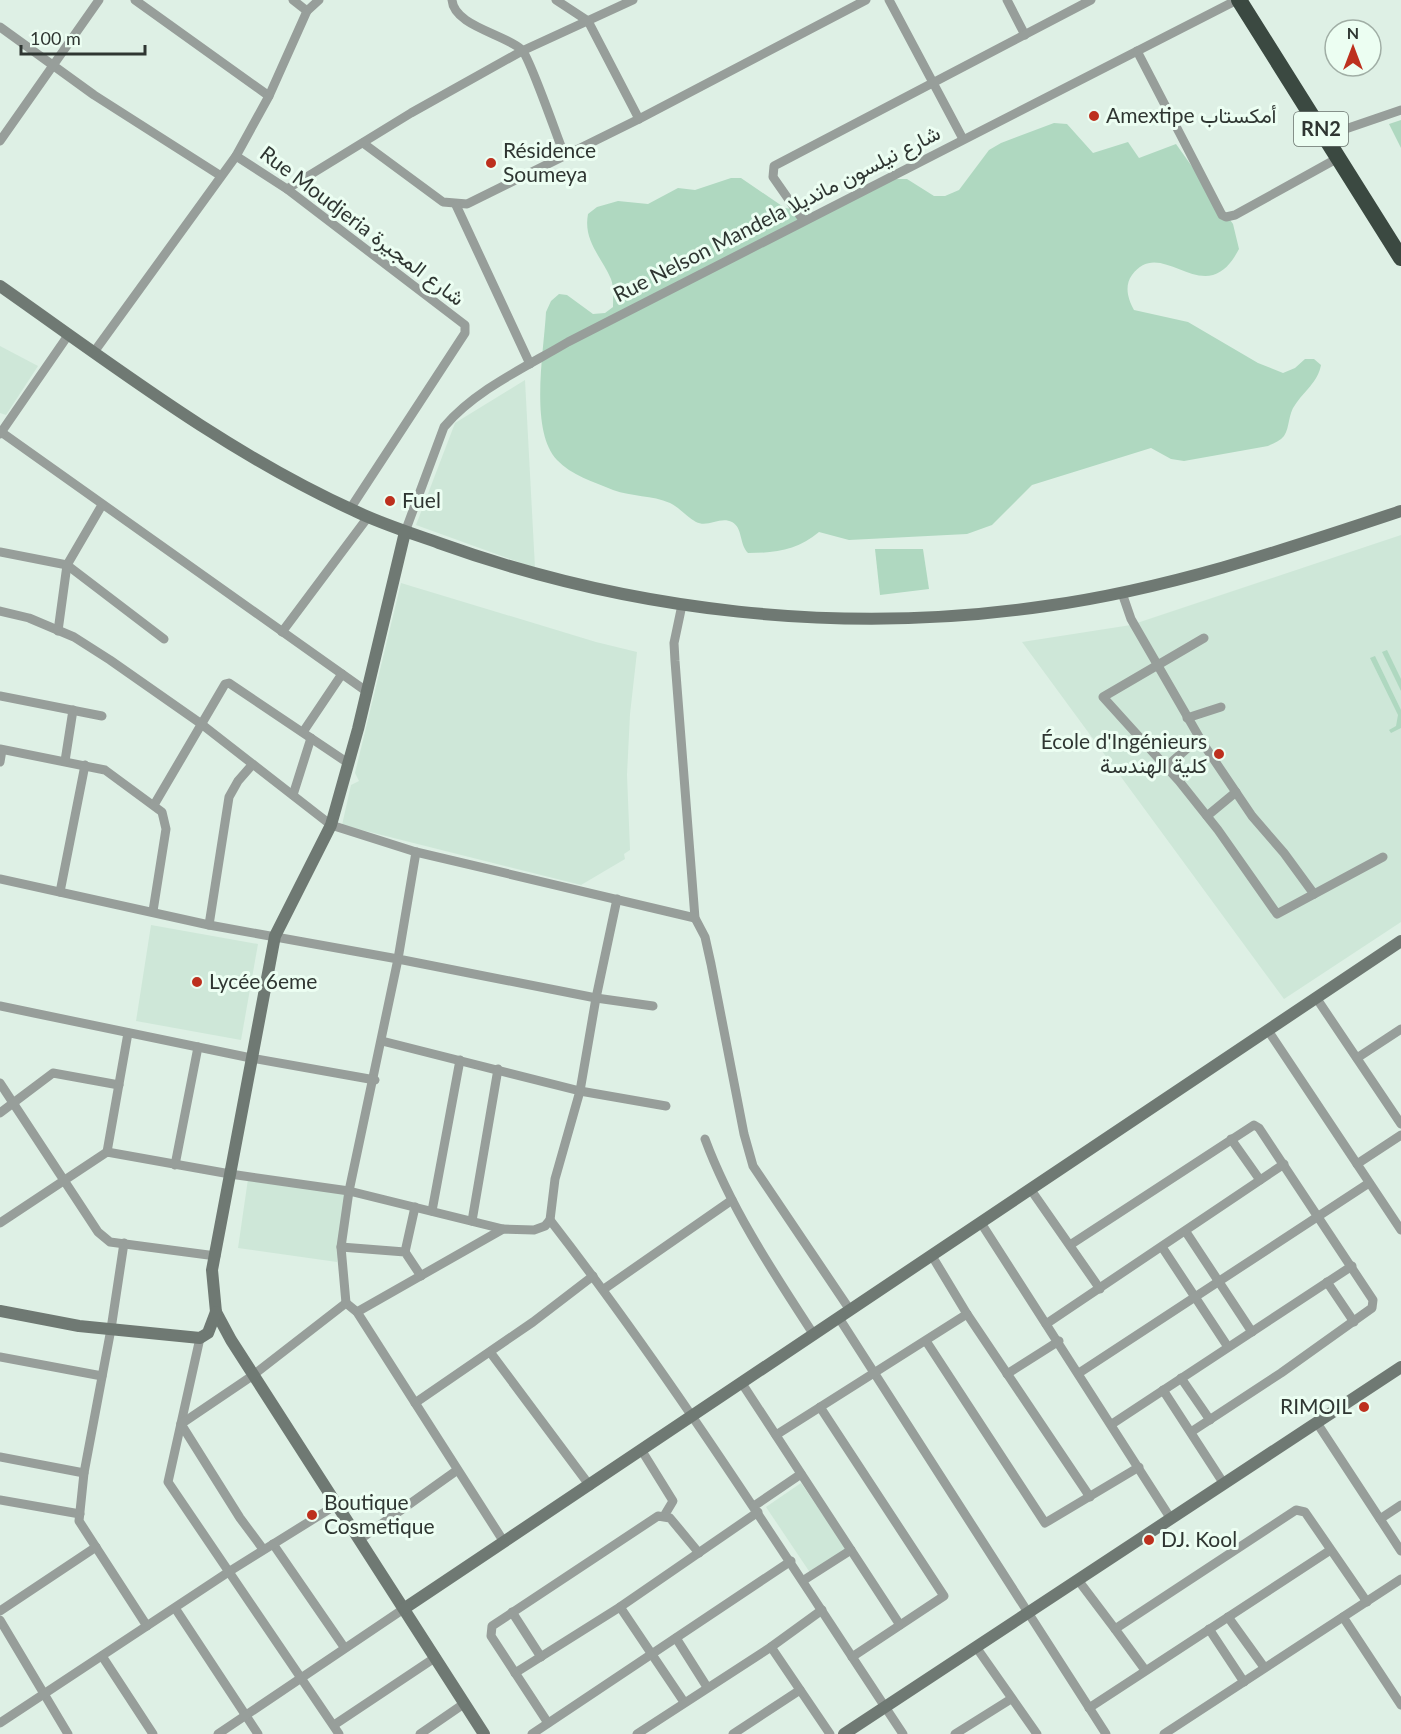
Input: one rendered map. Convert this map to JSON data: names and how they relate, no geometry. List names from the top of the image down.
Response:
{
  "streets": {
    "highway": ["RN2"],
    "street": ["Rue Nelson Mandela شارع نيلسون مانديلا", "Rue Moudjeria شارع المجيرة"]
  },
  "crossings": [
    ["RN2", "Rue Nelson Mandela شارع نيلسون مانديلا"]
  ],
  "places": [
    "Amextipe أمكستاب",
    "Résidence Soumeya",
    "Fuel",
    "École d'Ingénieurs كلية الهندسة",
    "Lycée 6eme",
    "RIMOIL",
    "Boutique Cosmetique",
    "DJ. Kool"
  ],
  "scale_bar": "100 m",
  "north": "top"
}
